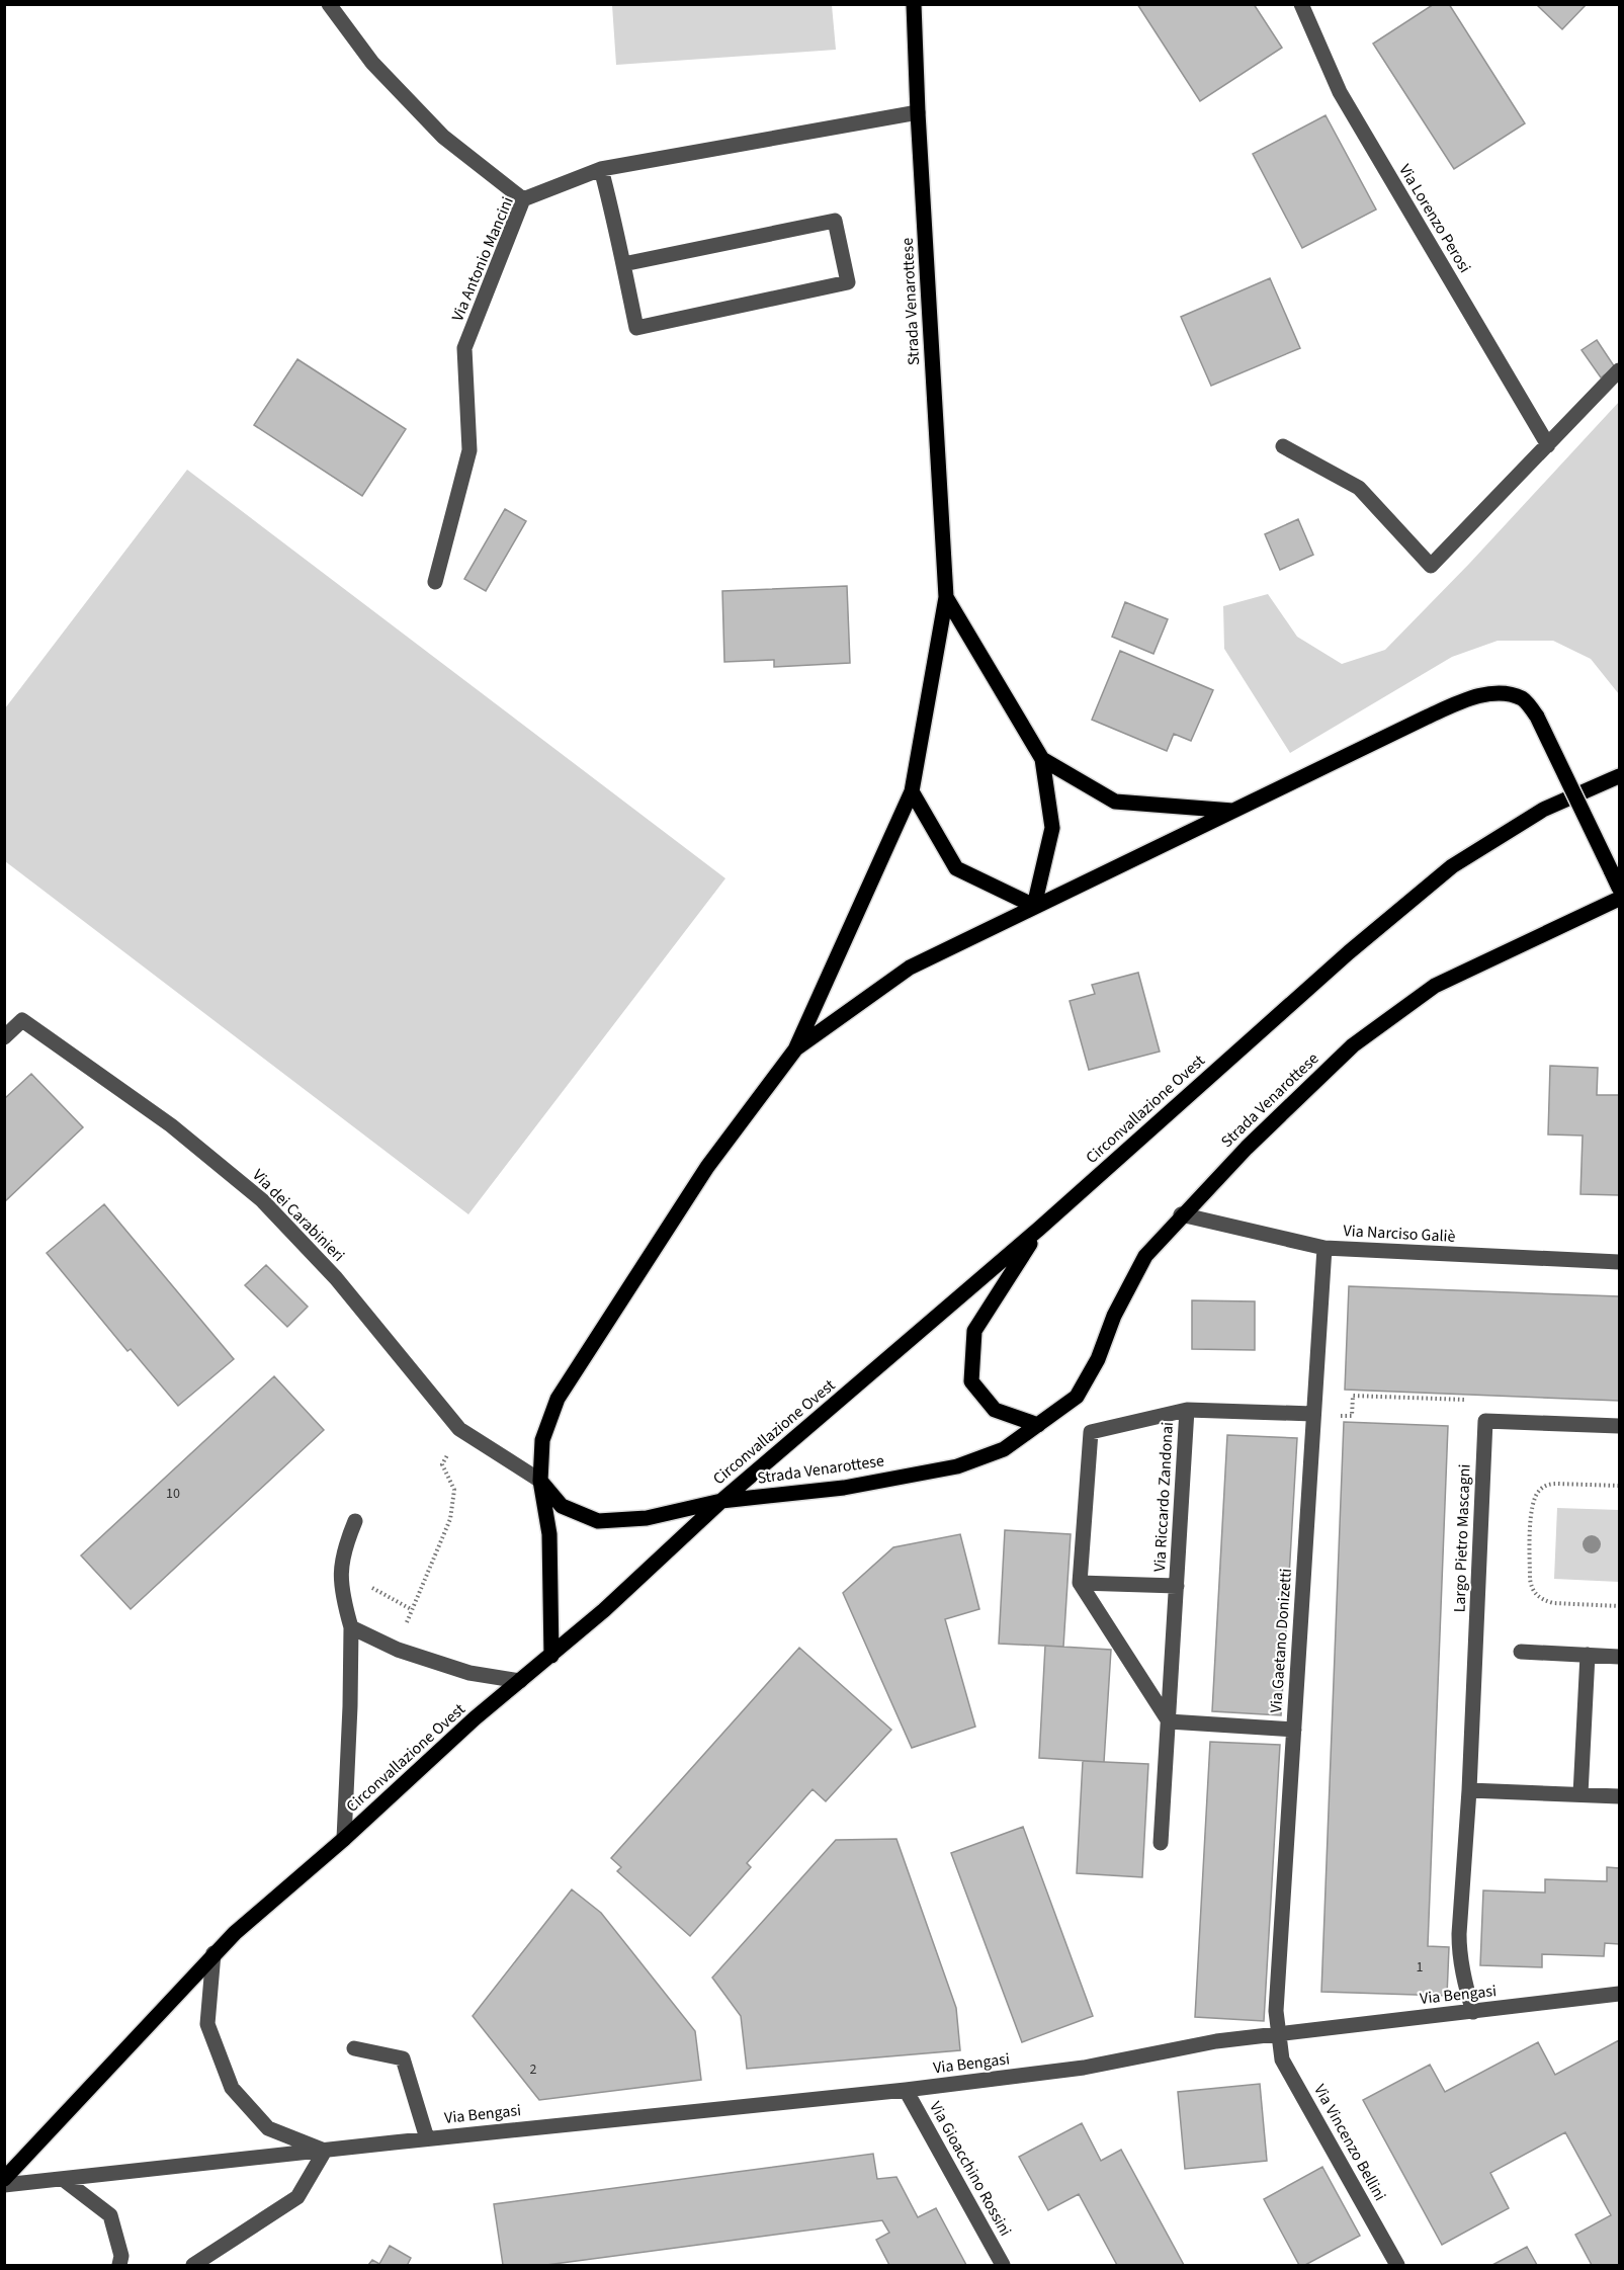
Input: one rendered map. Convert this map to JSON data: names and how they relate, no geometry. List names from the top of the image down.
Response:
{
  "streets": {
    "main road": ["Strada Venarottese", "Circonvallazione Ovest"],
    "street": [
      "Via Lorenzo Perosi",
      "Via Antonio Mancini",
      "Via dei Carabinieri",
      "Via Narciso Galiè",
      "Via Riccardo Zandonai",
      "Largo Pietro Mascagni",
      "Via Gaetano Donizetti",
      "Via Bengasi",
      "Via Vincenzo Bellini",
      "Via Gioacchino Rossini"
    ]
  },
  "crossings": [
    ["Via Antonio Mancini", "Strada Venarottese"],
    ["Strada Venarottese", "Circonvallazione Ovest"],
    ["Strada Venarottese", "Via dei Carabinieri"],
    ["Strada Venarottese", "Via Narciso Galiè"],
    ["Circonvallazione Ovest", "Via Bengasi"],
    ["Via Narciso Galiè", "Via Gaetano Donizetti"],
    ["Via Riccardo Zandonai", "Via Gaetano Donizetti"],
    ["Largo Pietro Mascagni", "Via Bengasi"],
    ["Via Gaetano Donizetti", "Via Bengasi"],
    ["Via Gaetano Donizetti", "Via Vincenzo Bellini"],
    ["Via Bengasi", "Via Vincenzo Bellini"],
    ["Via Bengasi", "Via Gioacchino Rossini"]
  ],
  "house_numbers": ["10", "1", "2"]
}
